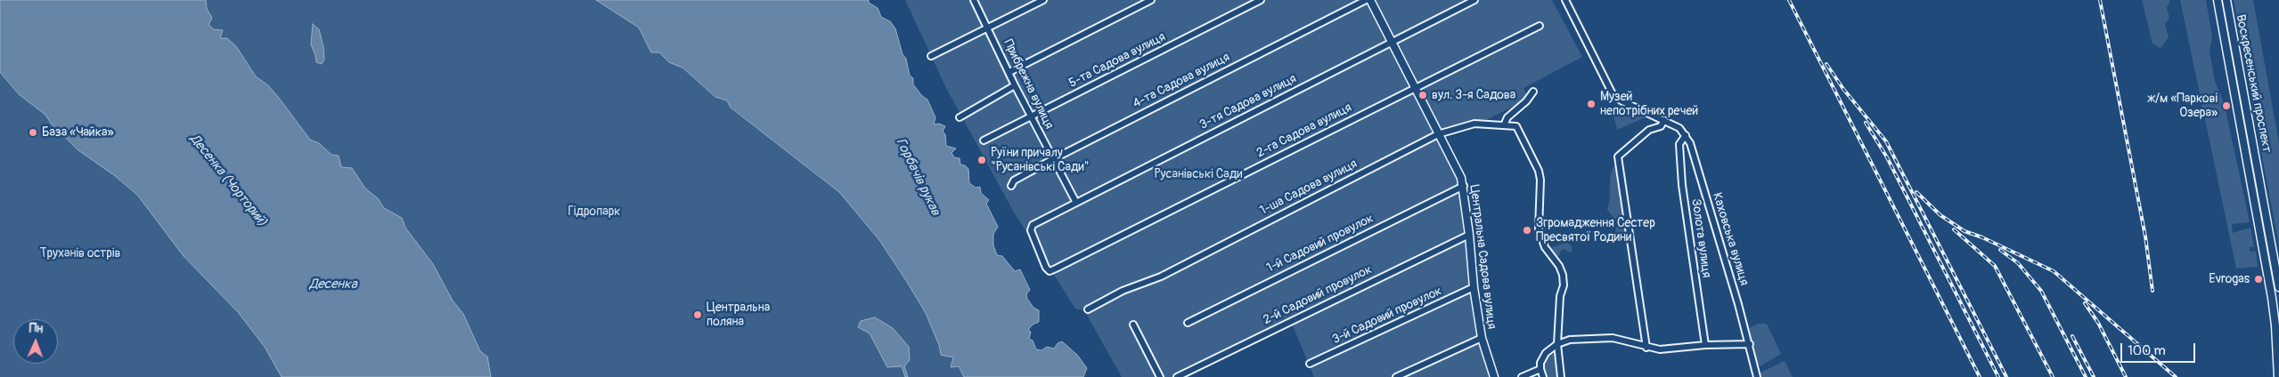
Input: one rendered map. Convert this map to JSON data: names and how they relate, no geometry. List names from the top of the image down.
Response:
{
  "streets": {
    "main road": ["Воскресенський проспект", "Центральна Садова вулиця"],
    "street": [
      "5-та Садова вулиця",
      "4-та Садова вулиця",
      "Прибрежна вулиця",
      "3-тя Садова вулиця",
      "2-га Садова вулиця",
      "1-ша Садова вулиця",
      "Золота вулиця",
      "Каховська вулиця",
      "1-й Садовий провулок",
      "2-й Садовий провулок",
      "3-й Садовий провулок"
    ]
  },
  "crossings": [
    ["5-та Садова вулиця", "Прибрежна вулиця"],
    ["4-та Садова вулиця", "Прибрежна вулиця"],
    ["Прибрежна вулиця", "3-тя Садова вулиця"],
    ["3-тя Садова вулиця", "2-га Садова вулиця"],
    ["3-тя Садова вулиця", "Центральна Садова вулиця"],
    ["2-га Садова вулиця", "Центральна Садова вулиця"],
    ["1-ша Садова вулиця", "Центральна Садова вулиця"],
    ["Золота вулиця", "Каховська вулиця"],
    ["1-й Садовий провулок", "Центральна Садова вулиця"],
    ["Центральна Садова вулиця", "2-й Садовий провулок"],
    ["Центральна Садова вулиця", "3-й Садовий провулок"]
  ],
  "water": ["Горбачів рукав", "Десенка (Чорторий)", "Десенка"],
  "parks": ["Русанівські Сади", "Гідропарк", "Труханів острів"],
  "places": [
    "вул. 3-я Садова",
    "Музей непотрібних речей",
    "ж/м «Паркові Озера»",
    "База «Чайка»",
    "Руїни причалу \"Русанівські Сади\"",
    "Згромадження Сестер Пресвятої Родини",
    "Evrogas",
    "Центральна поляна"
  ],
  "scale_bar": "100 m",
  "north": "top"
}
